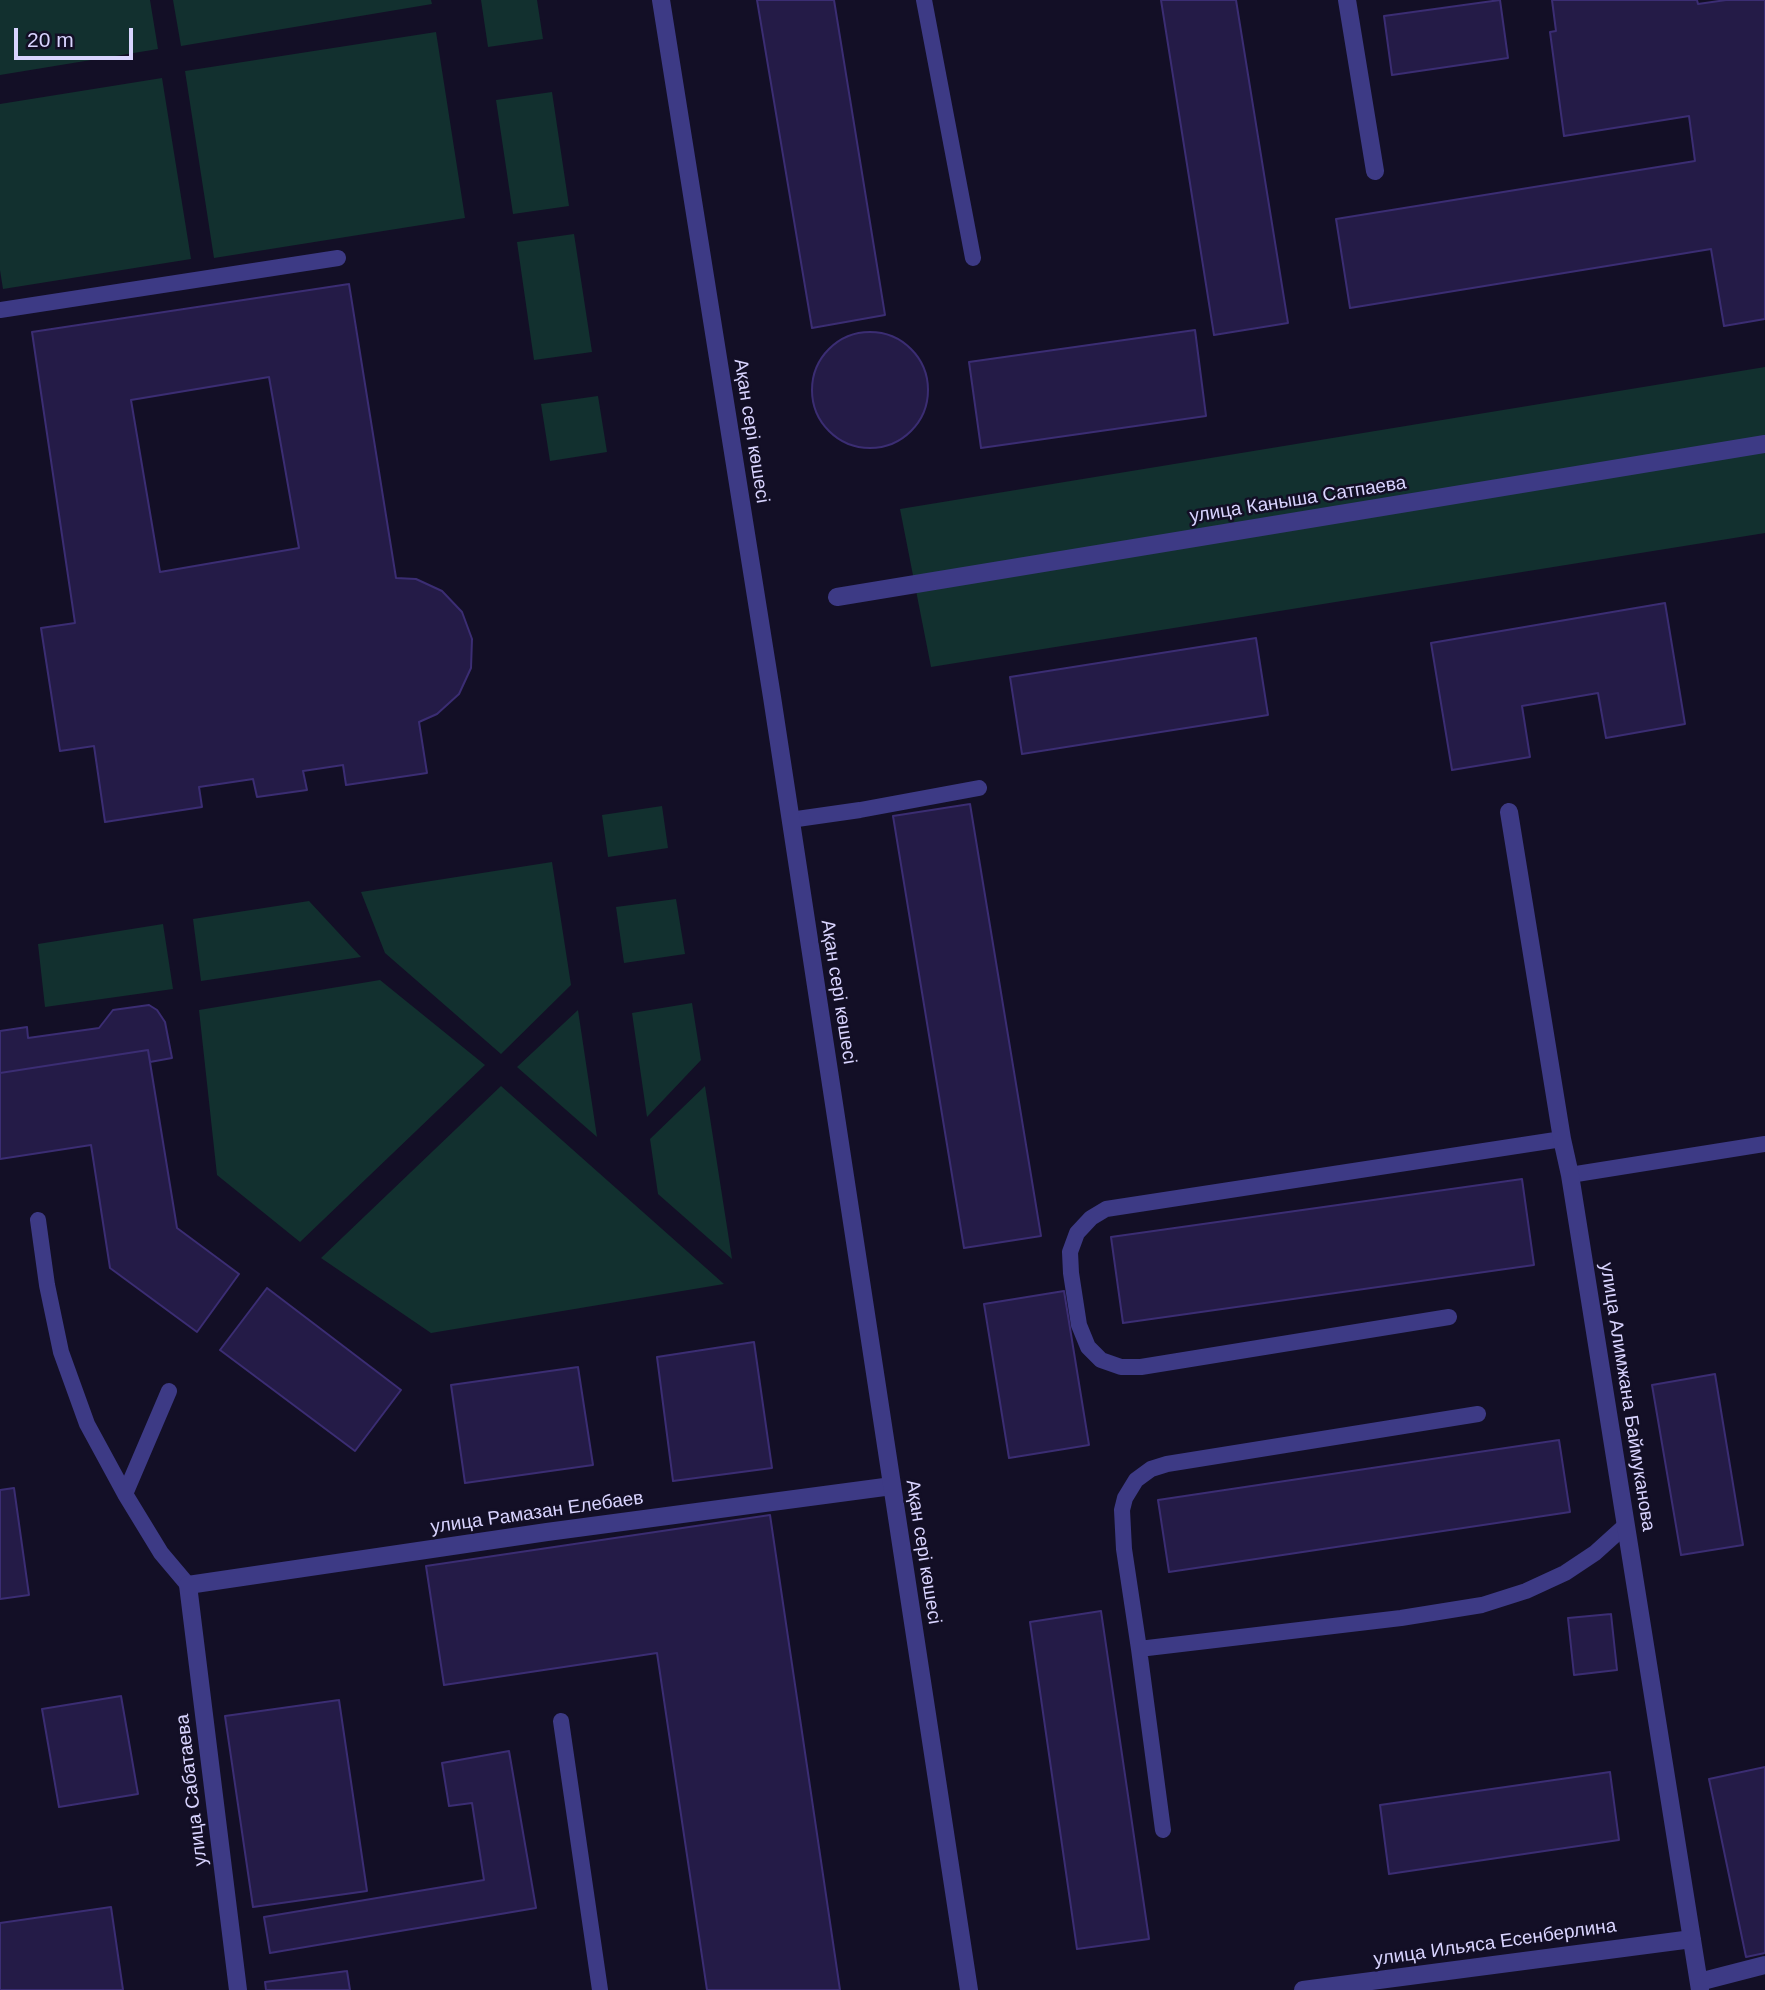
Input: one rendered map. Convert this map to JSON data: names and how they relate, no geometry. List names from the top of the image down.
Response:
{
  "streets": {
    "street": [
      "Ақан сері көшесі",
      "улица Каныша Сатпаева",
      "улица Алимжана Баймуканова",
      "улица Рамазан Елебаев",
      "улица Сабатаева",
      "улица Ильяса Есенберлина"
    ]
  },
  "crossings": [
    ["Ақан сері көшесі", "улица Рамазан Елебаев"],
    ["улица Алимжана Баймуканова", "улица Ильяса Есенберлина"],
    ["улица Рамазан Елебаев", "улица Сабатаева"]
  ],
  "scale_bar": "20 m"
}
